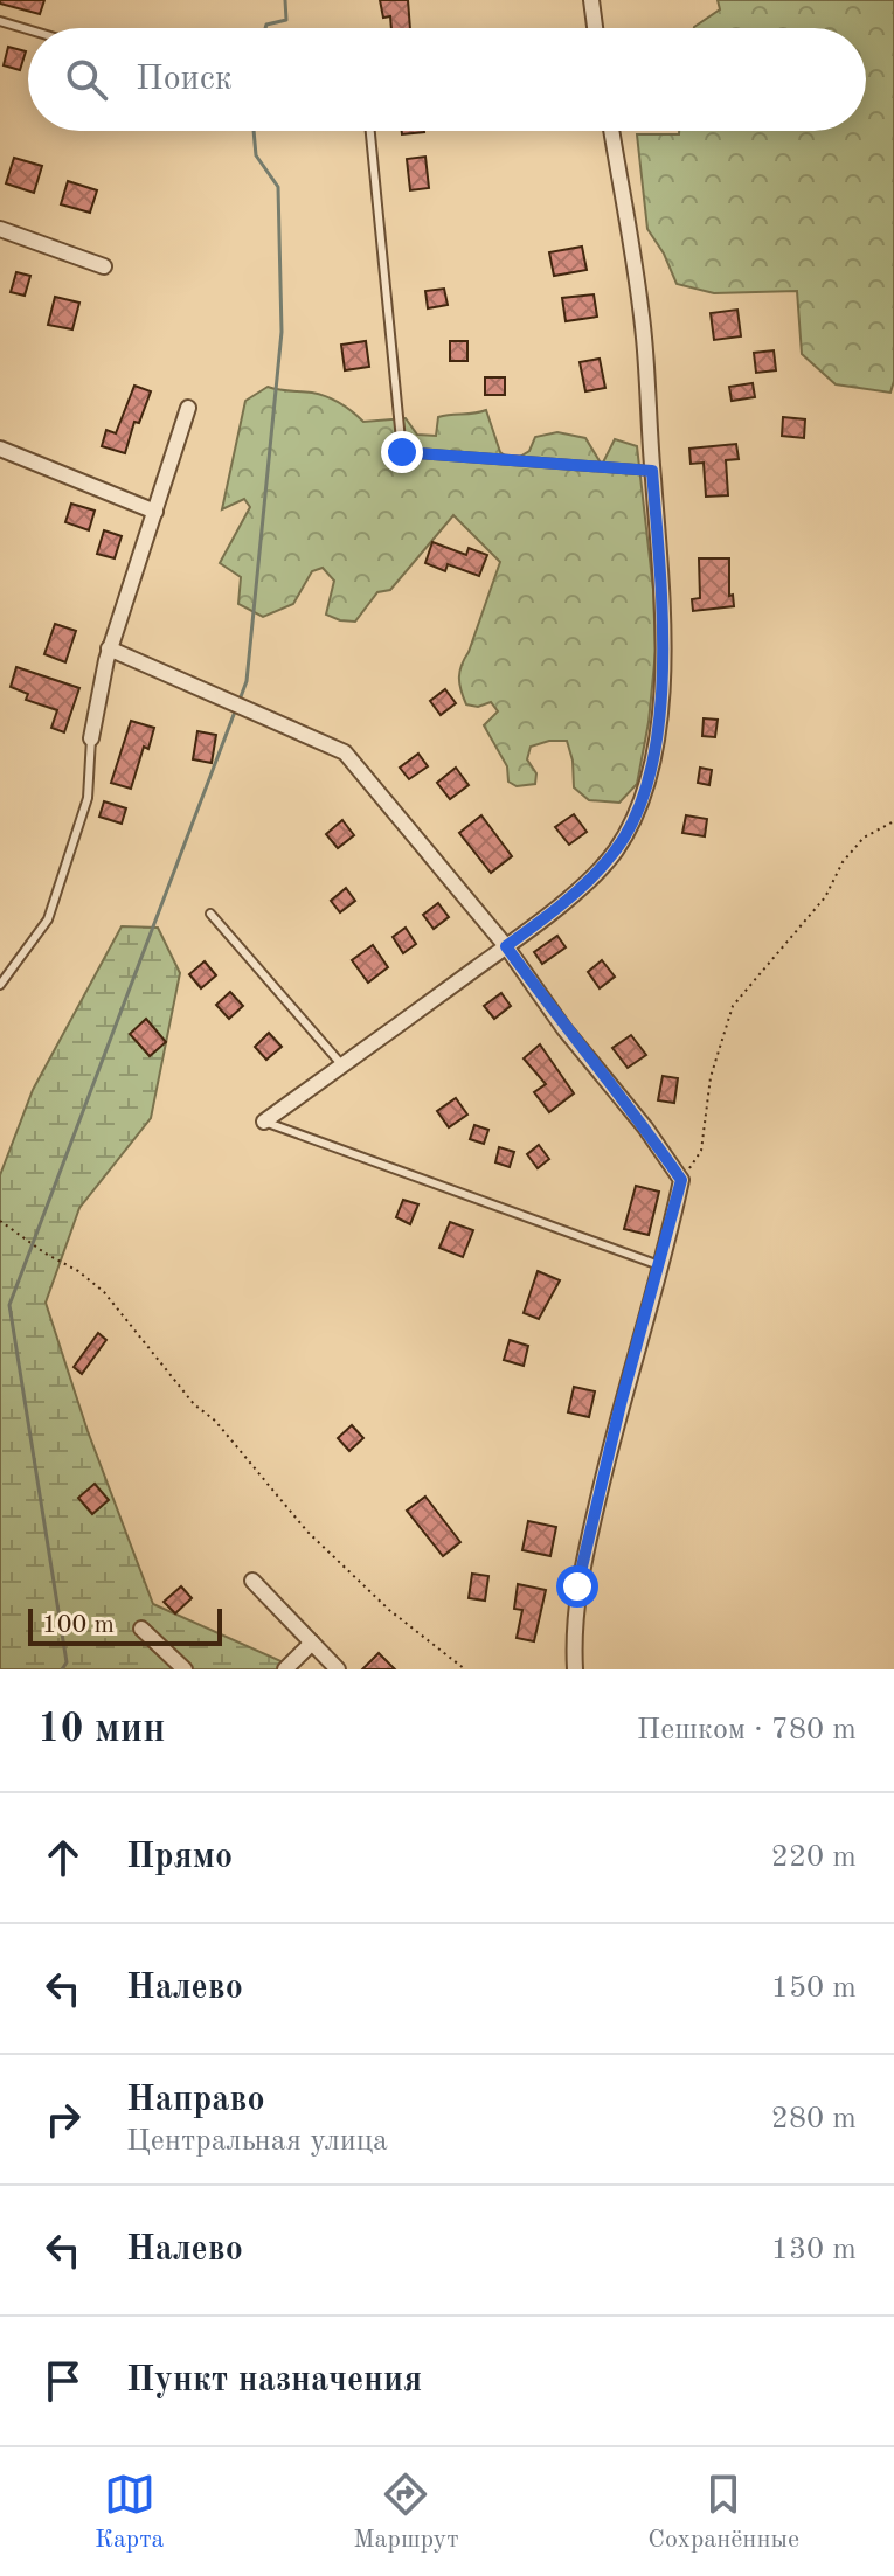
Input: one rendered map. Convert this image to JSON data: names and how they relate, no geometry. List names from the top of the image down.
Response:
{
  "scale_bar": "100 m",
  "page": {
    "search": "Поиск",
    "scale": "100 m",
    "heading": ["10 мин", "Пешком · 780 m"],
    "list": [
      ["Прямо", "220 m"],
      ["Налево", "150 m"],
      ["Направо", "Центральная улица", "280 m"],
      ["Налево", "130 m"],
      "Пункт назначения"
    ],
    "nav": ["Карта", "Маршрут", "Сохранённые"]
  }
}
